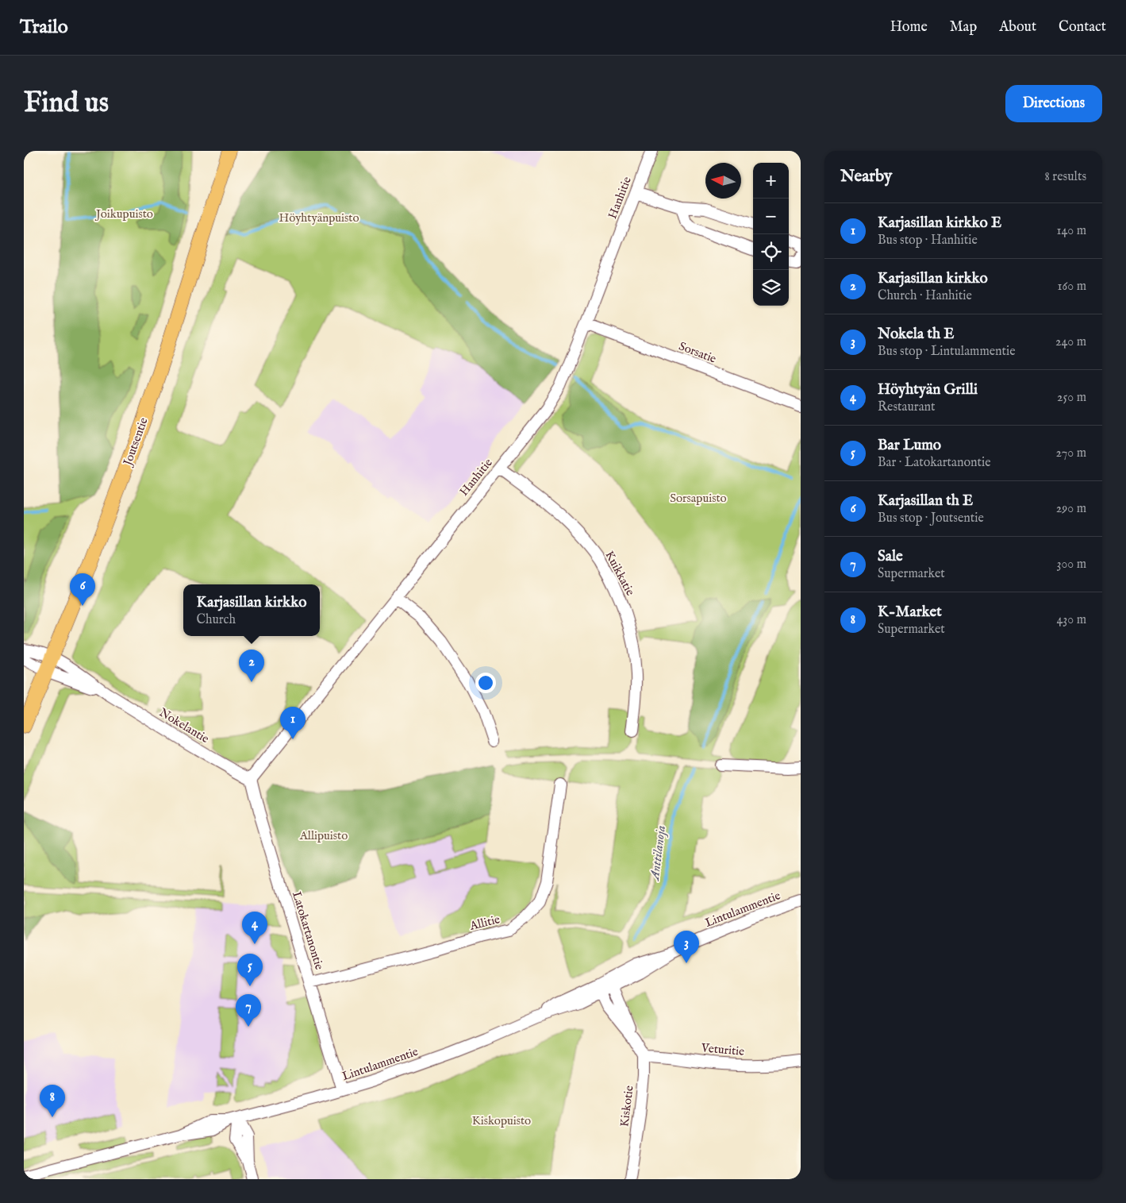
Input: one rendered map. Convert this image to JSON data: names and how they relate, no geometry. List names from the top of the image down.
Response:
{
  "streets": {
    "main road": ["Joutsentie"],
    "street": [
      "Hanhitie",
      "Sorsatie",
      "Kuikkatie",
      "Nokelantie",
      "Lintulammentie",
      "Allitie",
      "Latokartanontie",
      "Veturitie",
      "Kiskotie"
    ]
  },
  "crossings": [
    ["Hanhitie", "Sorsatie"],
    ["Hanhitie", "Kuikkatie"],
    ["Hanhitie", "Nokelantie"],
    ["Hanhitie", "Latokartanontie"],
    ["Joutsentie", "Nokelantie"],
    ["Nokelantie", "Latokartanontie"],
    ["Lintulammentie", "Latokartanontie"],
    ["Allitie", "Latokartanontie"],
    ["Veturitie", "Kiskotie"]
  ],
  "water": ["Anttilanoja"],
  "parks": [
    "Joikupuisto",
    "Höyhtyänpuisto",
    "Sorsapuisto",
    "Allipuisto",
    "Kiskopuisto"
  ],
  "north": "left",
  "page": {
    "header": "Trailo",
    "nav": [
      "Home",
      "Map",
      "About",
      "Contact"
    ],
    "buttons": "Directions",
    "title": "Find us",
    "heading": ["Nearby", "8 results"],
    "map_buttons": ["+", "−"],
    "list": [
      {
        "mark": "1",
        "name": "Karjasillan kirkko E",
        "note": "Bus stop · Hanhitie",
        "value": "140 m"
      },
      {
        "mark": "2",
        "name": "Karjasillan kirkko",
        "note": "Church · Hanhitie",
        "value": "160 m"
      },
      {
        "mark": "3",
        "name": "Nokela th E",
        "note": "Bus stop · Lintulammentie",
        "value": "240 m"
      },
      {
        "mark": "4",
        "name": "Höyhtyän Grilli",
        "note": "Restaurant",
        "value": "250 m"
      },
      {
        "mark": "5",
        "name": "Bar Lumo",
        "note": "Bar · Latokartanontie",
        "value": "270 m"
      },
      {
        "mark": "6",
        "name": "Karjasillan th E",
        "note": "Bus stop · Joutsentie",
        "value": "290 m"
      },
      {
        "mark": "7",
        "name": "Sale",
        "note": "Supermarket",
        "value": "300 m"
      },
      {
        "mark": "8",
        "name": "K-Market",
        "note": "Supermarket",
        "value": "430 m"
      }
    ],
    "pins": [
      "6",
      "2",
      "1",
      "4",
      "3",
      "5",
      "7",
      "8"
    ],
    "popup": ["Karjasillan kirkko", "Church"]
  }
}
